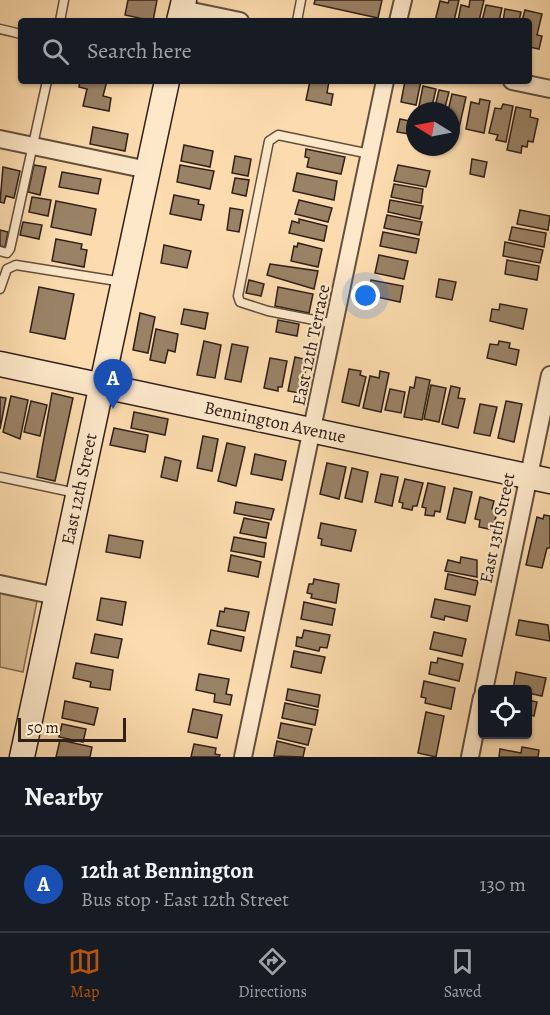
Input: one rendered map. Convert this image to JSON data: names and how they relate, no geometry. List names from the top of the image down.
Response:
{
  "streets": {
    "street": [
      "East 12th Terrace",
      "Bennington Avenue",
      "East 12th Street",
      "East 13th Street"
    ]
  },
  "crossings": [
    ["East 12th Terrace", "Bennington Avenue"],
    ["Bennington Avenue", "East 12th Street"],
    ["Bennington Avenue", "East 13th Street"]
  ],
  "scale_bar": "50 m",
  "north": "left",
  "page": {
    "search": "Search here",
    "pins": "A",
    "scale": "50 m",
    "heading": "Nearby",
    "list": [
      {
        "mark": "A",
        "name": "12th at Bennington",
        "note": "Bus stop · East 12th Street",
        "value": "130 m"
      }
    ],
    "nav": ["Map", "Directions", "Saved"]
  }
}
